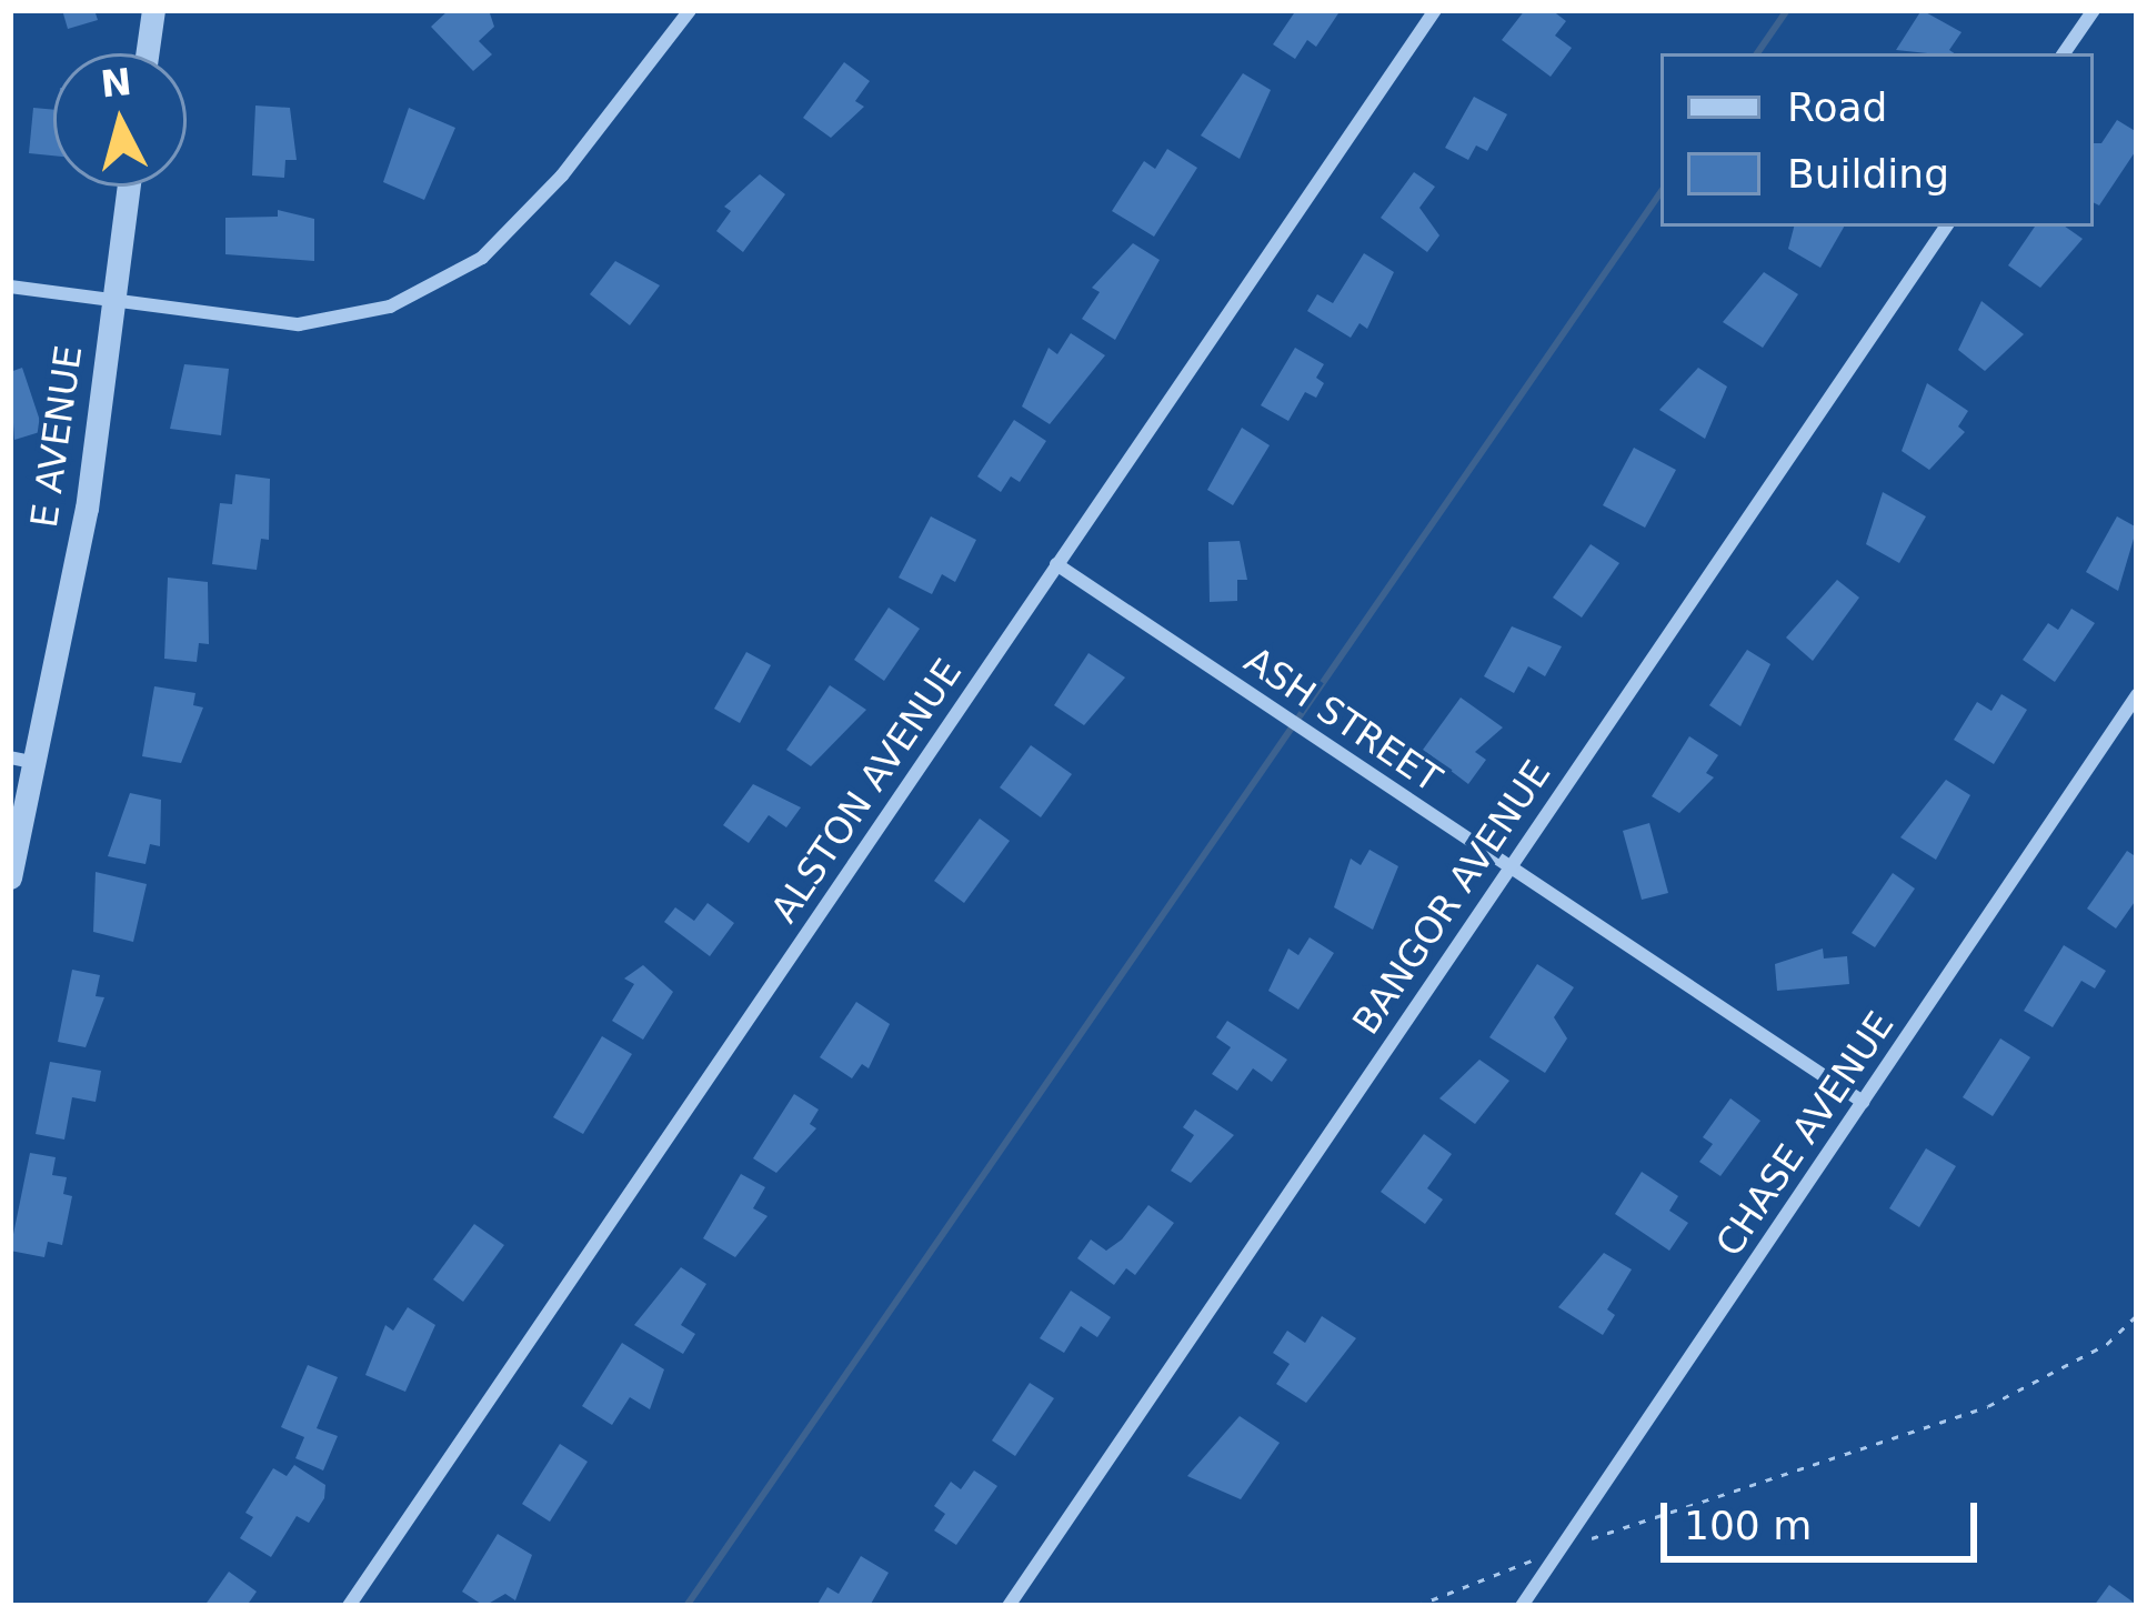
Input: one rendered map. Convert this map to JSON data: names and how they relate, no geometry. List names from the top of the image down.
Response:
{
  "streets": {
    "street": [
      "E AVENUE",
      "ASH STREET",
      "ALSTON AVENUE",
      "BANGOR AVENUE",
      "CHASE AVENUE"
    ]
  },
  "crossings": [
    ["ASH STREET", "ALSTON AVENUE"],
    ["ASH STREET", "BANGOR AVENUE"],
    ["ASH STREET", "CHASE AVENUE"]
  ],
  "legend": ["Road", "Building"],
  "scale_bar": "100 m",
  "north": "top"
}
